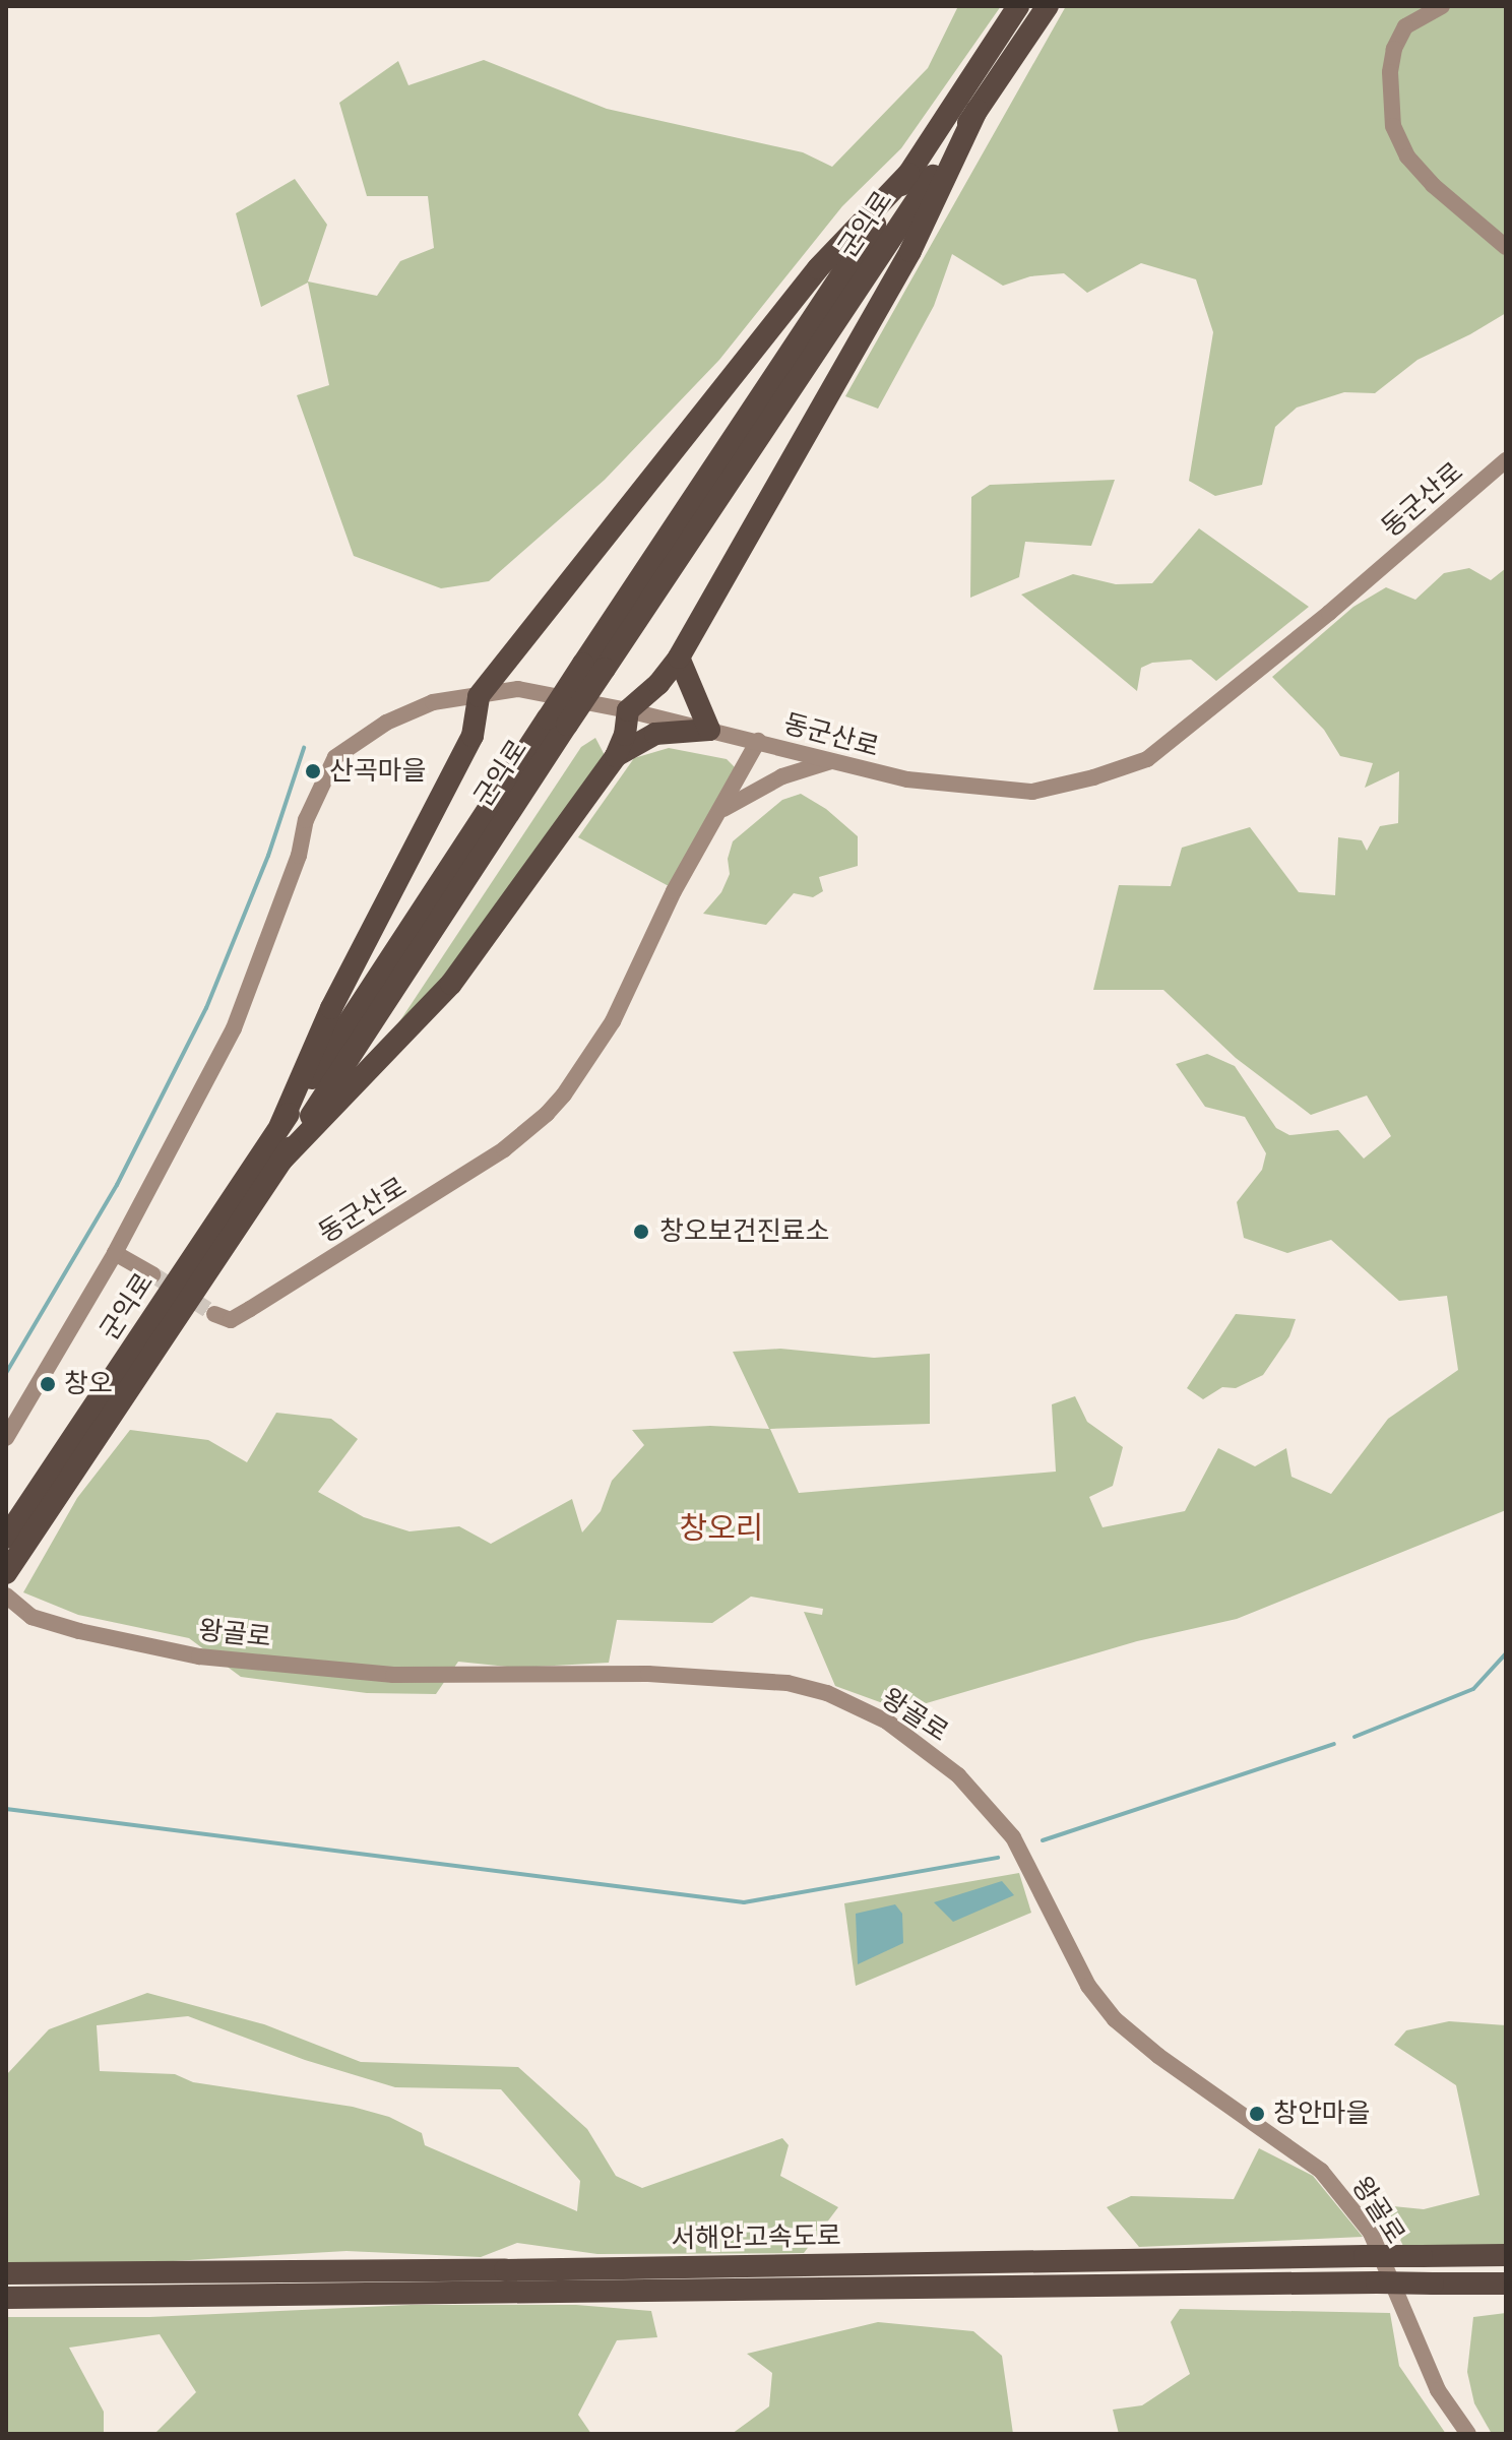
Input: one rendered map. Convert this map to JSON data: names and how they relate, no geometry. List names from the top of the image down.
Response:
{
  "streets": {
    "highway": ["군익로", "서해안고속도로"],
    "street": ["동군산로", "왕골로"]
  },
  "districts": ["창오리"],
  "places": [
    "산곡마을",
    "창오보건진료소",
    "창오",
    "창안마을"
  ]
}
